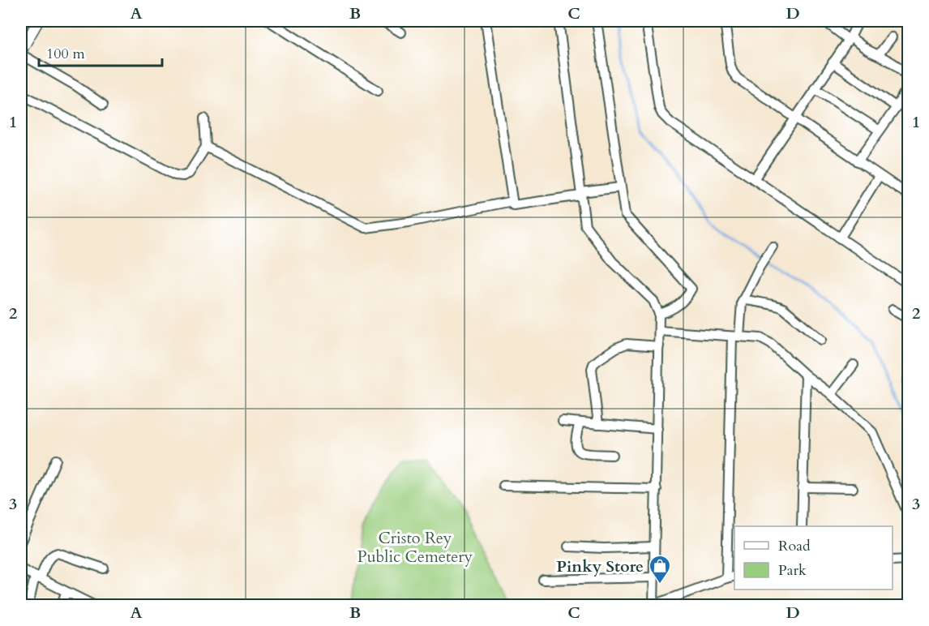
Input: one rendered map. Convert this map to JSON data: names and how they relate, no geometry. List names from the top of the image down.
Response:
{
  "parks": ["Cristo Rey Public Cemetery"],
  "places": {
    "shop": ["Pinky Store"]
  },
  "legend": ["Road", "Park"],
  "scale_bar": "100 m",
  "grid": {
    "columns": [
      "A",
      "B",
      "C",
      "D"
    ],
    "rows": ["1", "2", "3"]
  }
}
